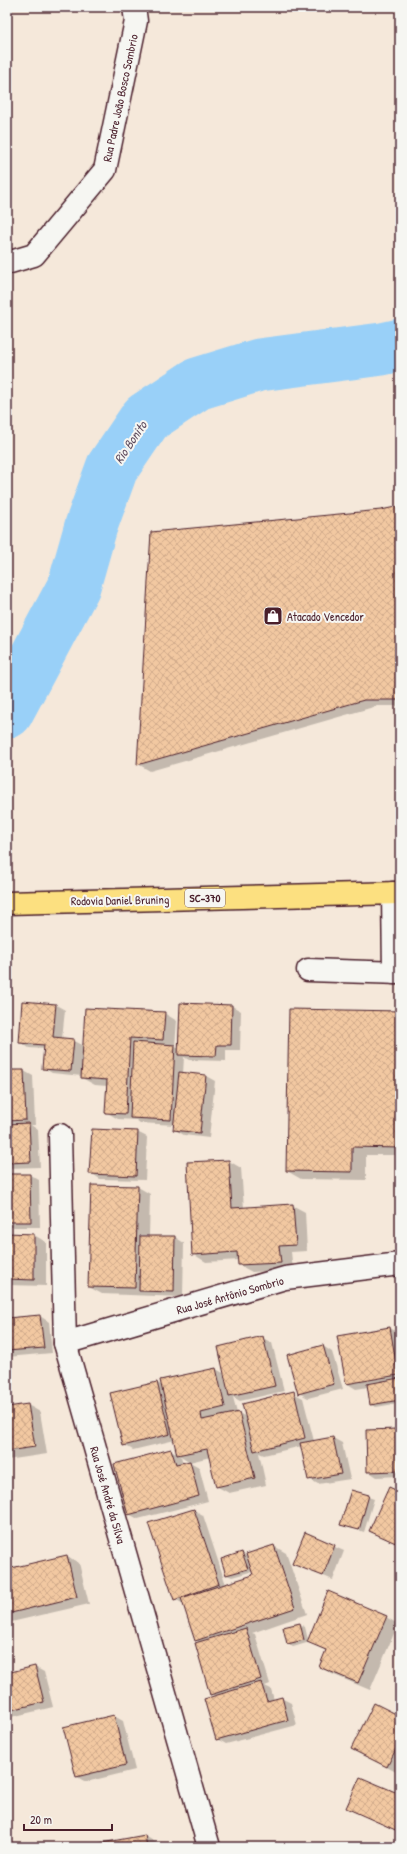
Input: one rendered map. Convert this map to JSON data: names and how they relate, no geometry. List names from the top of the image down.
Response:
{
  "streets": {
    "main road": ["SC-370", "Rodovia Daniel Bruning"],
    "street": ["Rua Padre João Bosco Sombrio", "Rua José Antônio Sombrio", "Rua José André da Silva"]
  },
  "crossings": [
    ["Rua José Antônio Sombrio", "Rua José André da Silva"]
  ],
  "water": ["Rio Bonito"],
  "places": {
    "shop": ["Atacado Vencedor"]
  },
  "scale_bar": "20 m"
}
